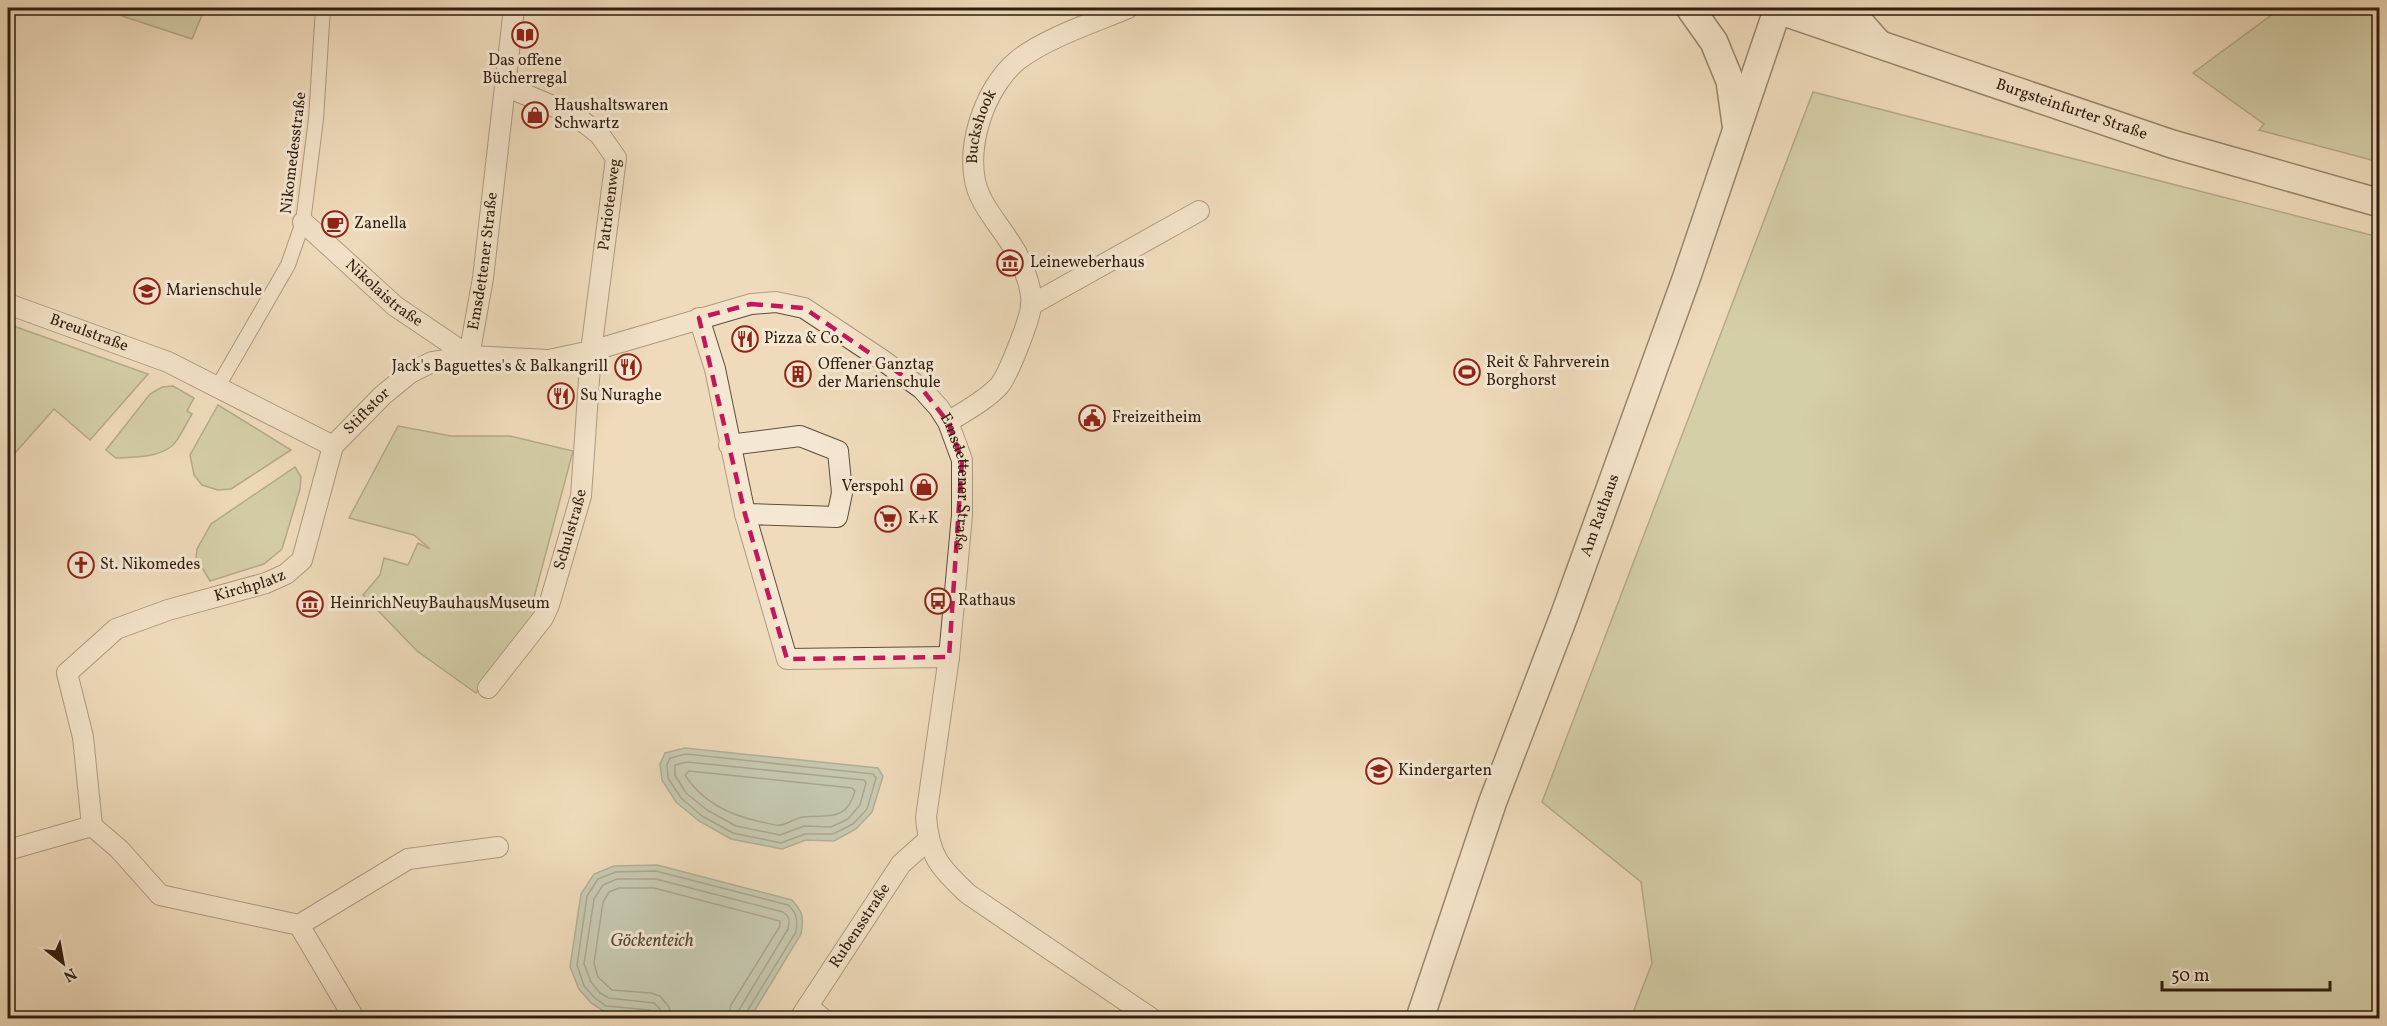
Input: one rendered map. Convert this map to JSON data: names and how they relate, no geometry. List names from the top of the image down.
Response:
{
  "streets": {
    "main road": ["Burgsteinfurter Straße", "Am Rathaus"],
    "street": [
      "Buckshook",
      "Nikomedesstraße",
      "Patriotenweg",
      "Emsdettener Straße",
      "Nikolaistraße",
      "Breulstraße",
      "Stiftstor",
      "Schulstraße",
      "Kirchplatz",
      "Rubensstraße"
    ]
  },
  "crossings": [
    ["Burgsteinfurter Straße", "Am Rathaus"],
    ["Buckshook", "Emsdettener Straße"],
    ["Nikomedesstraße", "Nikolaistraße"],
    ["Nikomedesstraße", "Breulstraße"],
    ["Patriotenweg", "Emsdettener Straße"],
    ["Patriotenweg", "Schulstraße"],
    ["Emsdettener Straße", "Nikolaistraße"],
    ["Emsdettener Straße", "Stiftstor"],
    ["Emsdettener Straße", "Schulstraße"],
    ["Emsdettener Straße", "Rubensstraße"],
    ["Nikolaistraße", "Stiftstor"],
    ["Stiftstor", "Kirchplatz"]
  ],
  "water": ["Göckenteich"],
  "places": {
    "library": ["Das offene Bücherregal"],
    "shop": ["Haushaltswaren Schwartz", "Verspohl"],
    "cafe": ["Zanella"],
    "museum": ["Leineweberhaus", "HeinrichNeuyBauhausMuseum"],
    "school or university": ["Marienschule", "Kindergarten"],
    "restaurant": ["Pizza & Co.", "Jack's Baguettes's & Balkangrill", "Su Nuraghe"],
    "sports": ["Reit & Fahrverein Borghorst"],
    "building": ["Offener Ganztag der Marienschule"],
    "public building": ["Freizeitheim"],
    "supermarket": ["K+K"],
    "church": ["St. Nikomedes"],
    "bus stop": ["Rathaus"]
  },
  "scale_bar": "50 m",
  "north": "bottom right"
}
